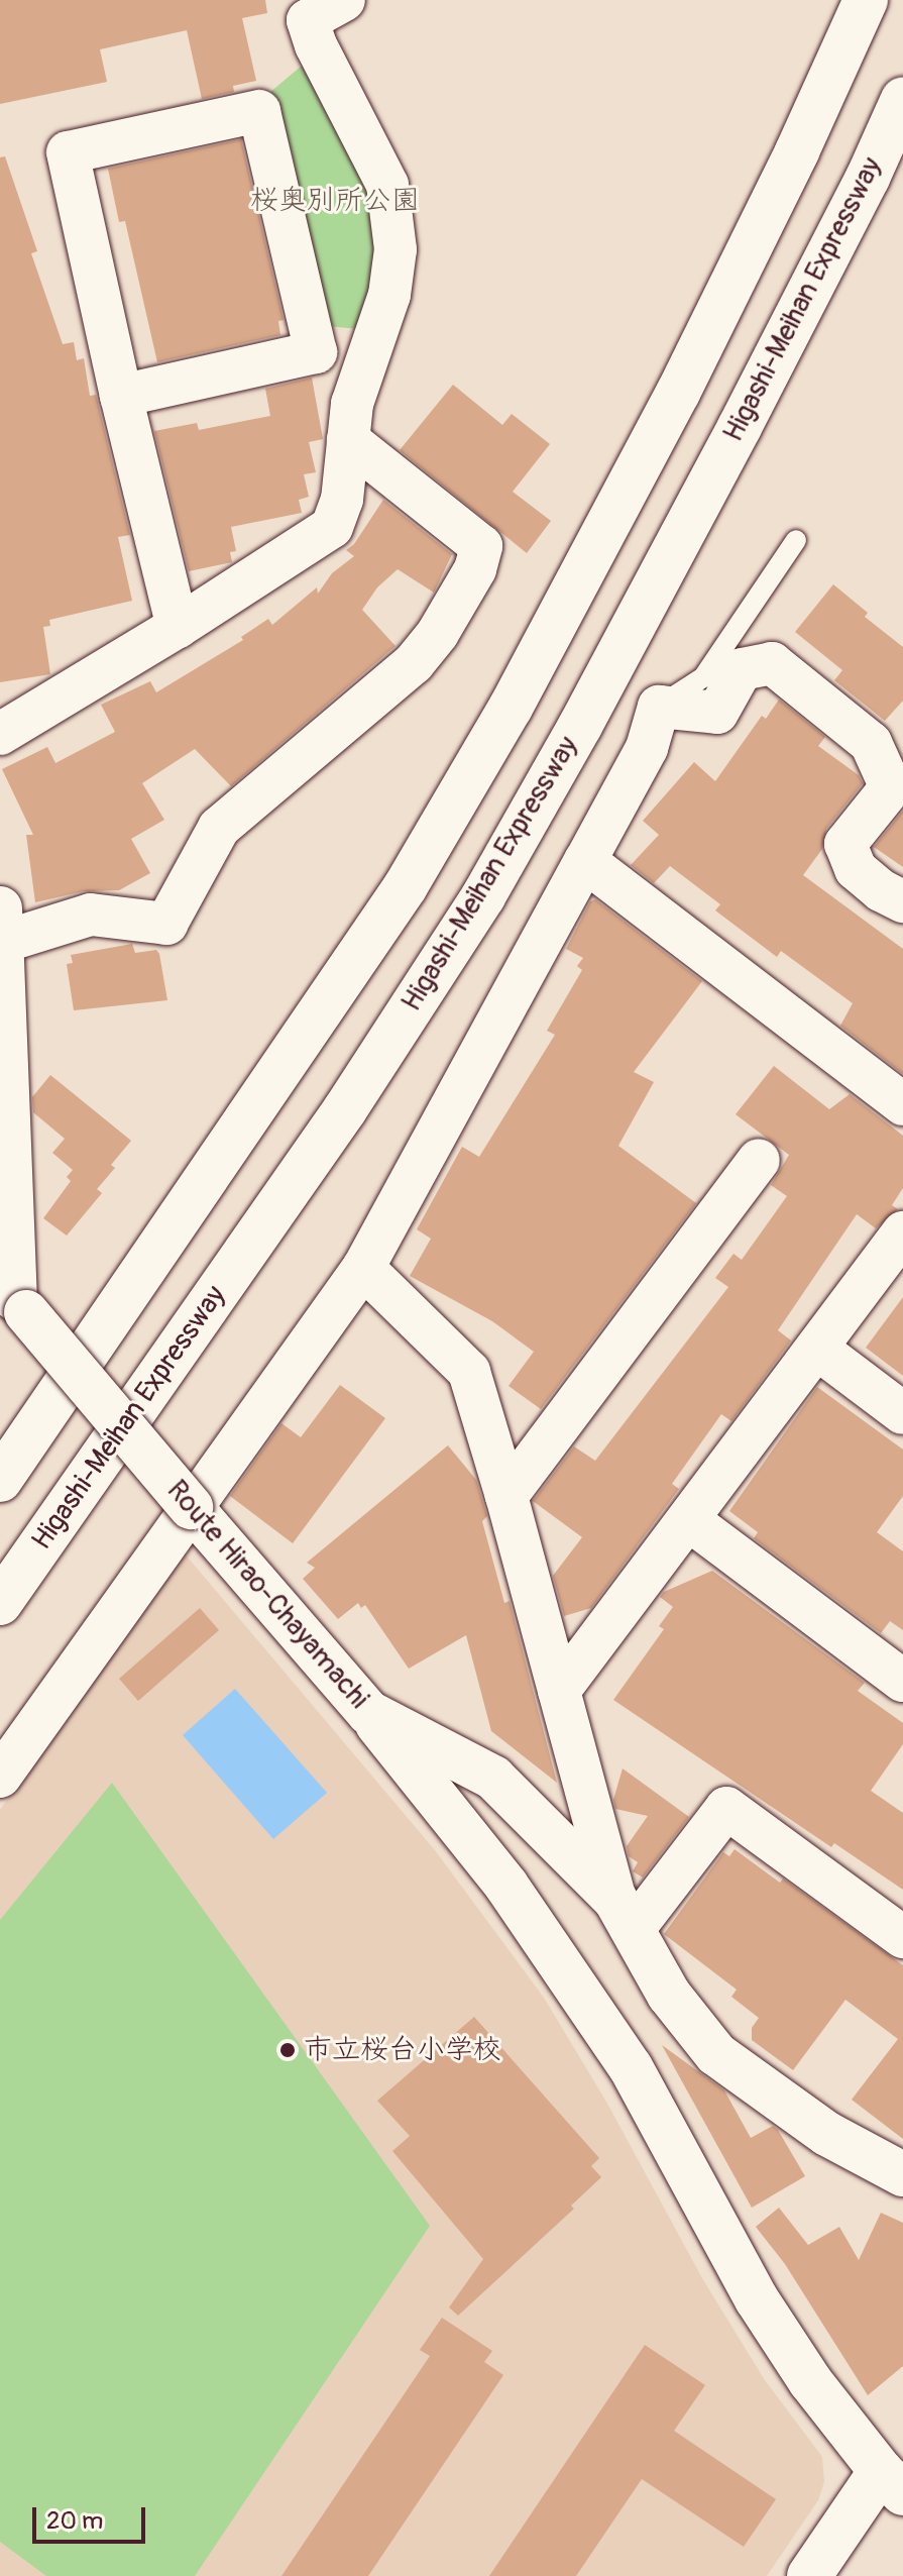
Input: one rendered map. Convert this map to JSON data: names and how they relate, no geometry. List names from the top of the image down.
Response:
{
  "streets": {
    "main road": ["Higashi-Meihan Expressway", "Route Hirao-Chayamachi"]
  },
  "parks": ["桜奥別所公園"],
  "places": ["市立桜台小学校"],
  "scale_bar": "20 m"
}
